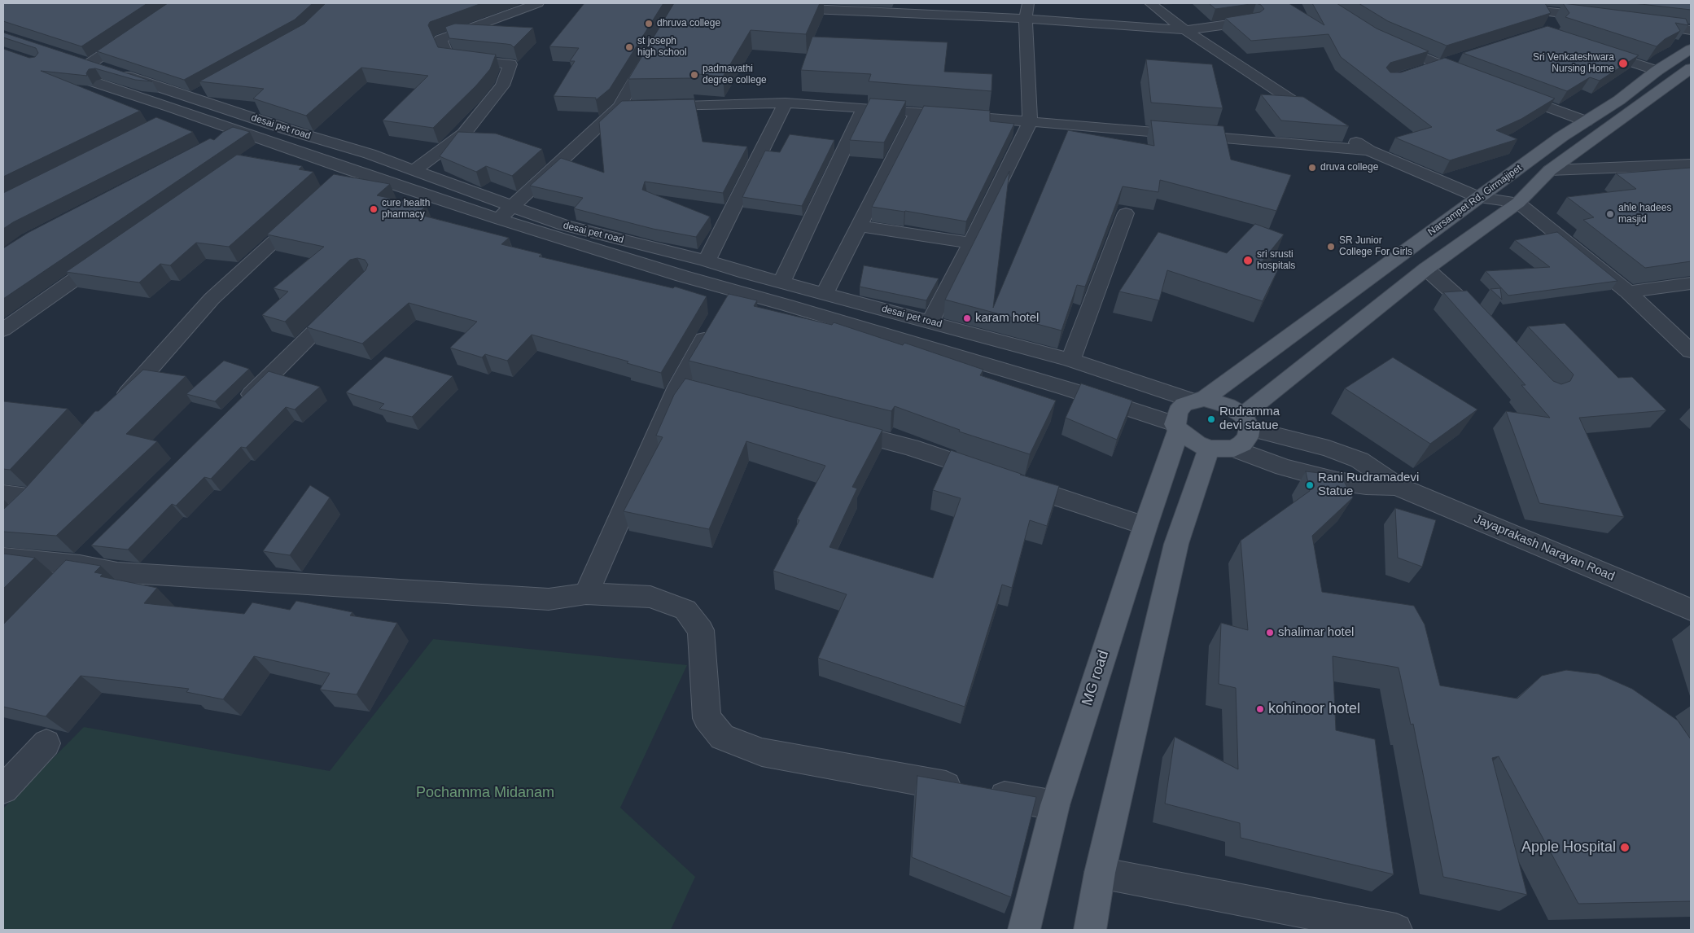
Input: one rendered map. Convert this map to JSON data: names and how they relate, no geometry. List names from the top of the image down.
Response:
{
  "streets": {
    "main road": ["Narsampet Rd, Girmajipet", "MG road"],
    "street": ["desai pet road", "Jayaprakash Narayan Road"]
  },
  "crossings": [
    ["desai pet road", "Narsampet Rd, Girmajipet"],
    ["desai pet road", "Jayaprakash Narayan Road"],
    ["desai pet road", "MG road"],
    ["Narsampet Rd, Girmajipet", "Jayaprakash Narayan Road"],
    ["Narsampet Rd, Girmajipet", "MG road"],
    ["Jayaprakash Narayan Road", "MG road"]
  ],
  "parks": ["Pochamma Midanam"],
  "places": [
    "dhruva college",
    "st joseph high school",
    "Sri Venkateshwara Nursing Home",
    "padmavathi degree college",
    "druva college",
    "cure health pharmacy",
    "ahle hadees masjid",
    "SR Junior College For Girls",
    "sri srusti hospitals",
    "karam hotel",
    "Rudramma devi statue",
    "Rani Rudramadevi Statue",
    "shalimar hotel",
    "kohinoor hotel",
    "Apple Hospital"
  ]
}
